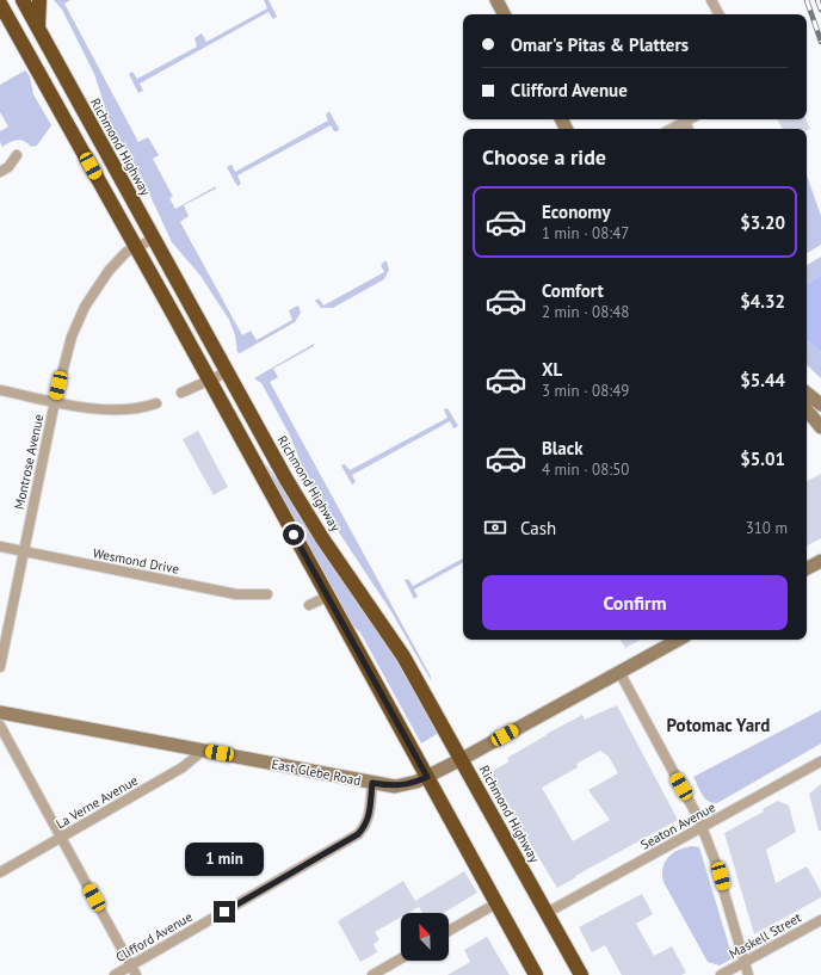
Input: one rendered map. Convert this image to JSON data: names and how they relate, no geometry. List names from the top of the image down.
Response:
{
  "streets": {
    "highway": ["Richmond Highway"],
    "main road": ["East Glebe Road"],
    "street": [
      "Montrose Avenue",
      "Wesmond Drive",
      "La Verne Avenue",
      "Seaton Avenue",
      "Maskell Street",
      "Clifford Avenue"
    ]
  },
  "crossings": [
    ["Richmond Highway", "Montrose Avenue"],
    ["Richmond Highway", "East Glebe Road"],
    ["Richmond Highway", "Seaton Avenue"],
    ["Montrose Avenue", "Wesmond Drive"],
    ["East Glebe Road", "La Verne Avenue"],
    ["East Glebe Road", "Clifford Avenue"]
  ],
  "districts": ["Potomac Yard"],
  "north": "top left",
  "page": {
    "banner": ["Omar's Pitas & Platters", "Clifford Avenue"],
    "heading": "Choose a ride",
    "list": [
      {
        "name": "Economy",
        "note": "1 min · 08:47",
        "value": "$3.20"
      },
      {
        "name": "Comfort",
        "note": "2 min · 08:48",
        "value": "$4.32"
      },
      {
        "name": "XL",
        "note": "3 min · 08:49",
        "value": "$5.44"
      },
      {
        "name": "Black",
        "note": "4 min · 08:50",
        "value": "$5.01"
      }
    ],
    "pay": ["Cash", "310 m"],
    "buttons": "Confirm",
    "bubble": "1 min"
  }
}
